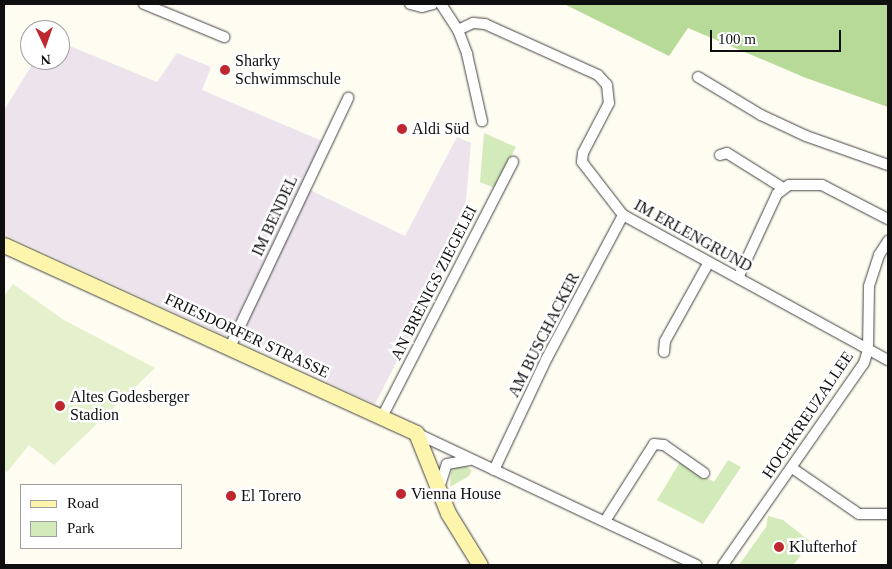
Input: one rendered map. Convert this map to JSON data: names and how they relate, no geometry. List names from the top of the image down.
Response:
{
  "streets": {
    "street": [
      "IM BENDEL",
      "IM ERLENGRUND",
      "AN BRENIGS ZIEGELEI",
      "AM BUSCHACKER",
      "FRIESDORFER STRASSE",
      "HOCHKREUZALLEE"
    ]
  },
  "crossings": [
    ["IM BENDEL", "FRIESDORFER STRASSE"],
    ["IM ERLENGRUND", "AM BUSCHACKER"],
    ["IM ERLENGRUND", "HOCHKREUZALLEE"],
    ["AN BRENIGS ZIEGELEI", "FRIESDORFER STRASSE"],
    ["AM BUSCHACKER", "FRIESDORFER STRASSE"]
  ],
  "places": [
    "Sharky Schwimmschule",
    "Aldi Süd",
    "Altes Godesberger Stadion",
    "Vienna House",
    "El Torero",
    "Klufterhof"
  ],
  "legend": ["Road", "Park"],
  "scale_bar": "100 m",
  "north": "bottom"
}
